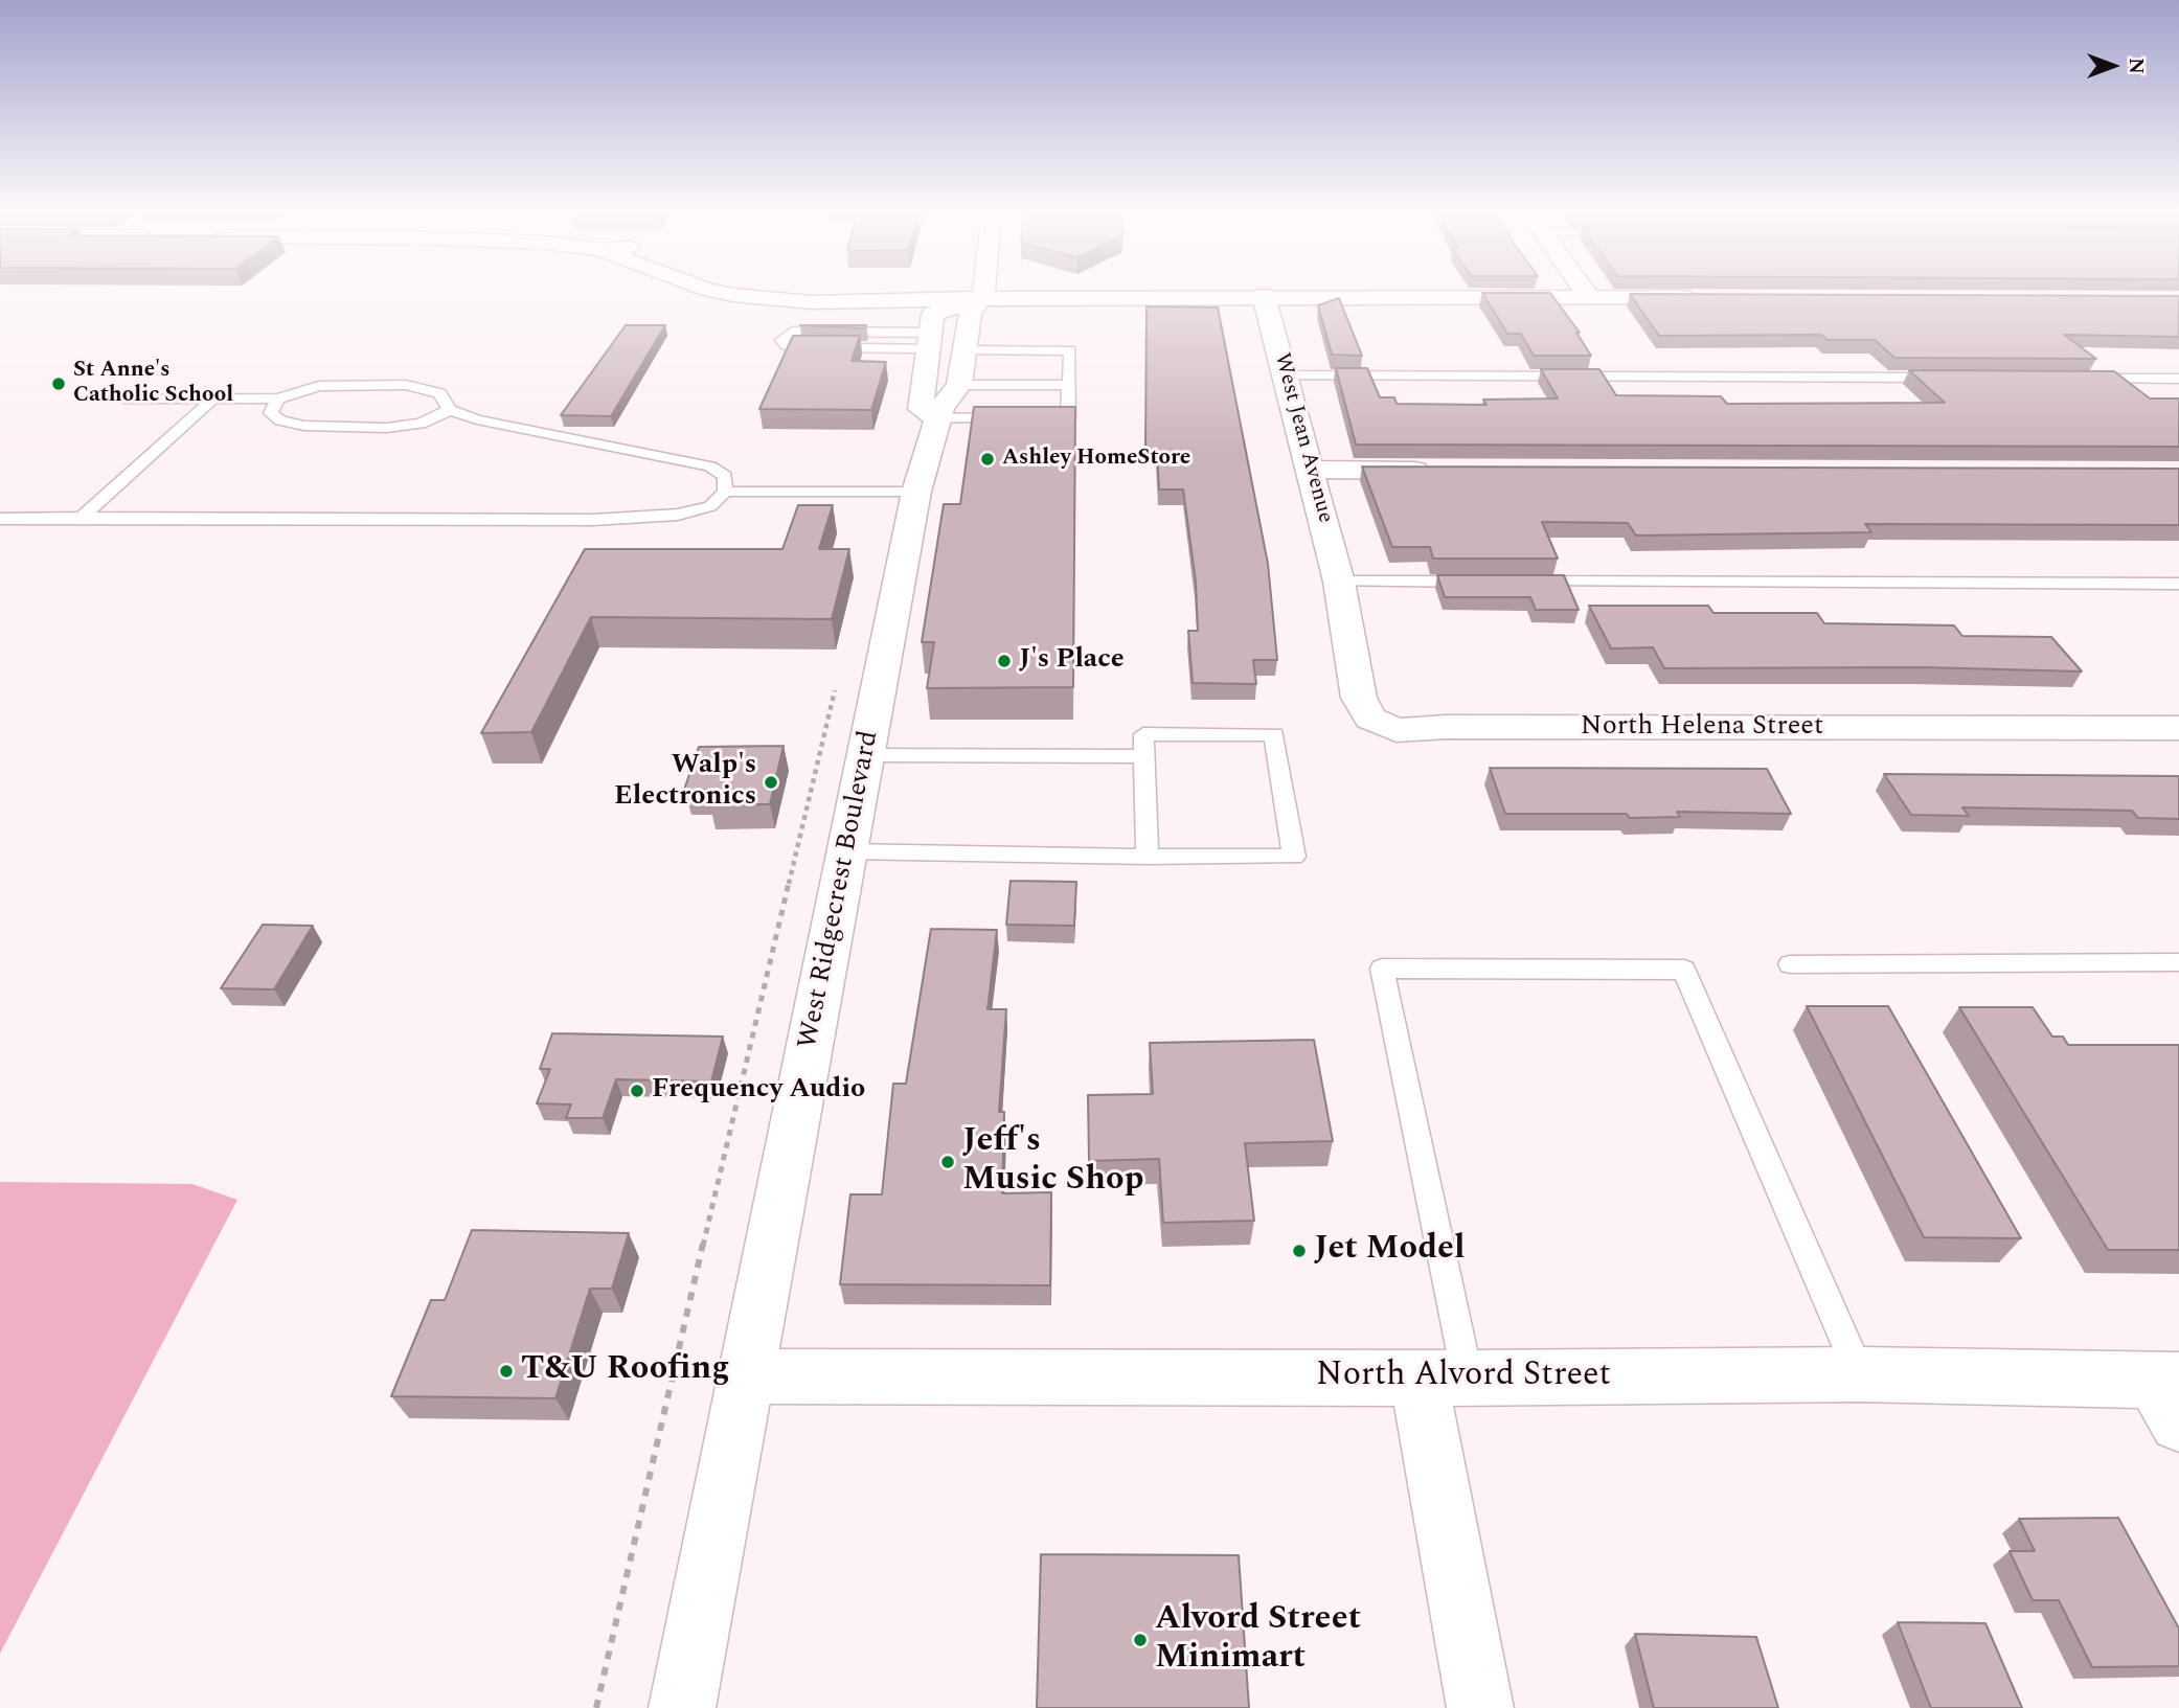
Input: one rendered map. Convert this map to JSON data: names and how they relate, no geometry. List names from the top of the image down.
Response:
{
  "streets": {
    "street": [
      "West Jean Avenue",
      "North Helena Street",
      "West Ridgecrest Boulevard",
      "North Alvord Street"
    ]
  },
  "crossings": [
    ["West Jean Avenue", "North Helena Street"],
    ["West Ridgecrest Boulevard", "North Alvord Street"]
  ],
  "places": [
    "St Anne's Catholic School",
    "Ashley HomeStore",
    "J's Place",
    "Walp's Electronics",
    "Frequency Audio",
    "Jeff's Music Shop",
    "Jet Model",
    "T&U Roofing",
    "Alvord Street Minimart"
  ],
  "north": "right"
}
